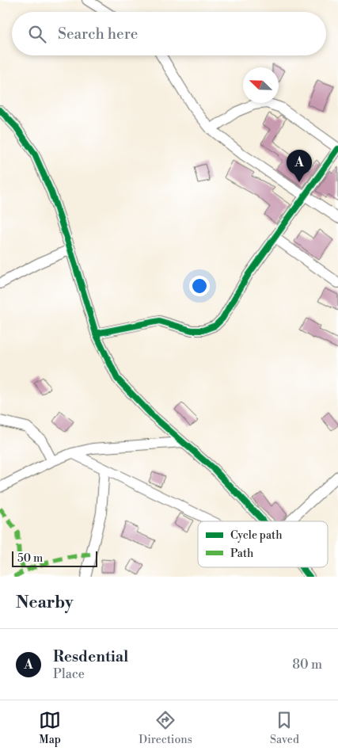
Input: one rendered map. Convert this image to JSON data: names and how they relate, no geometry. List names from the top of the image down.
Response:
{
  "legend": ["Cycle path", "Path"],
  "scale_bar": "50 m",
  "north": "top left",
  "page": {
    "search": "Search here",
    "pins": "A",
    "scale": "50 m",
    "heading": "Nearby",
    "list": [
      {
        "mark": "A",
        "name": "Resdential",
        "note": "Place",
        "value": "80 m"
      }
    ],
    "nav": ["Map", "Directions", "Saved"]
  }
}
